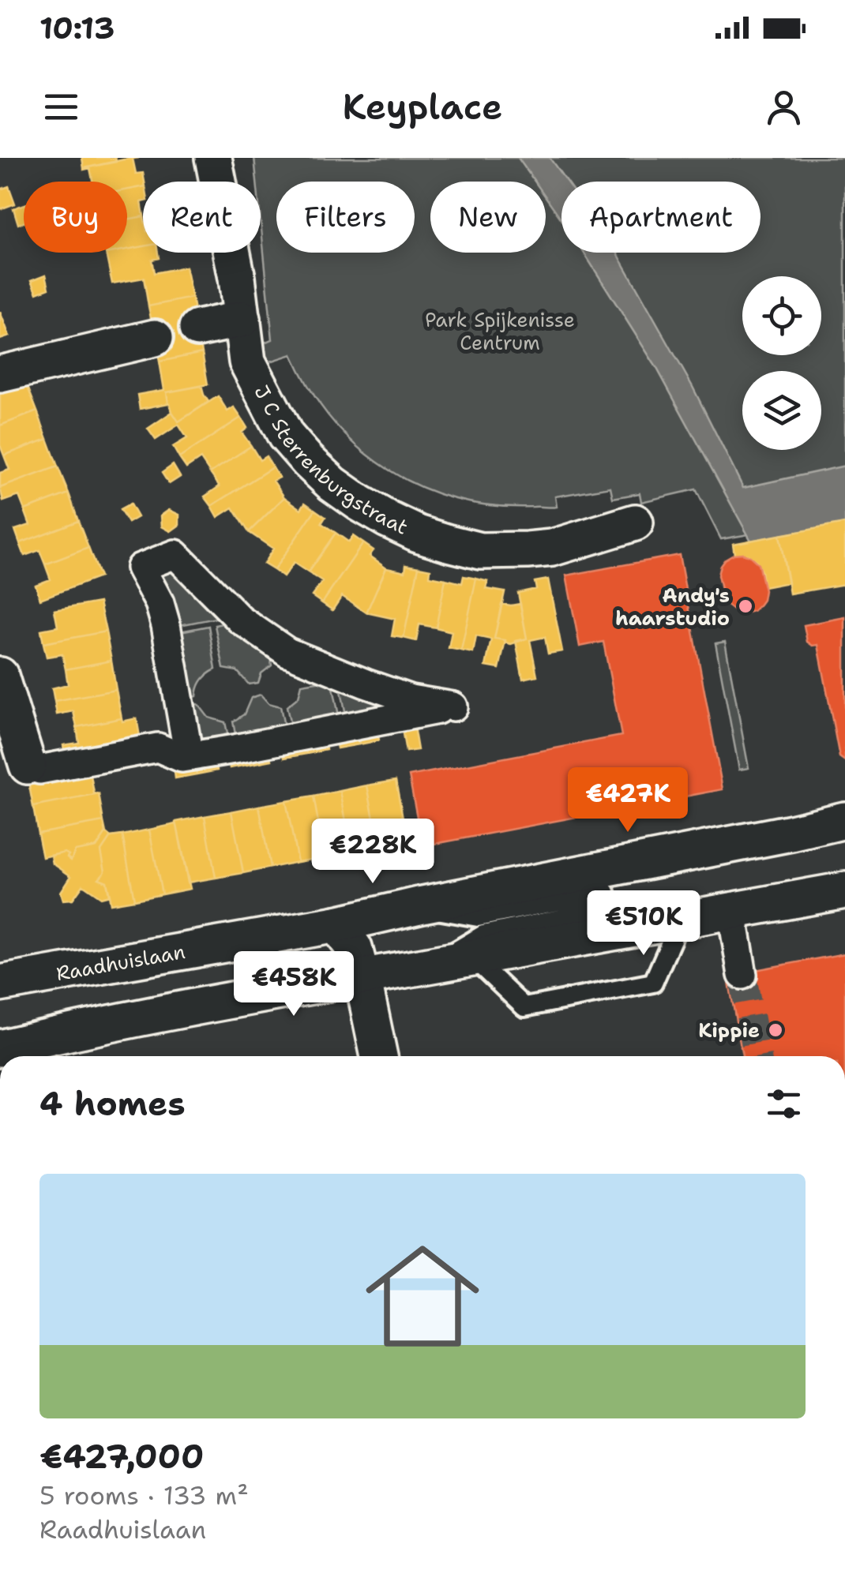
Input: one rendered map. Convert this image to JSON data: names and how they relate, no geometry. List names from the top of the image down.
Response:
{
  "streets": {
    "street": ["J C Sterrenburgstraat", "Raadhuislaan"]
  },
  "parks": ["Park Spijkenisse Centrum"],
  "places": ["Andy's haarstudio", "Kippie"],
  "page": {
    "status": "10:13",
    "header": "Keyplace",
    "chip": [
      "Buy",
      "Rent",
      "Filters",
      "New",
      "Apartment"
    ],
    "price": [
      "€427K",
      "€228K",
      "€510K",
      "€458K"
    ],
    "heading": "4 homes",
    "list": [
      {
        "name": "€427,000",
        "note": "5 rooms · 133 m² · Raadhuislaan"
      }
    ]
  }
}
